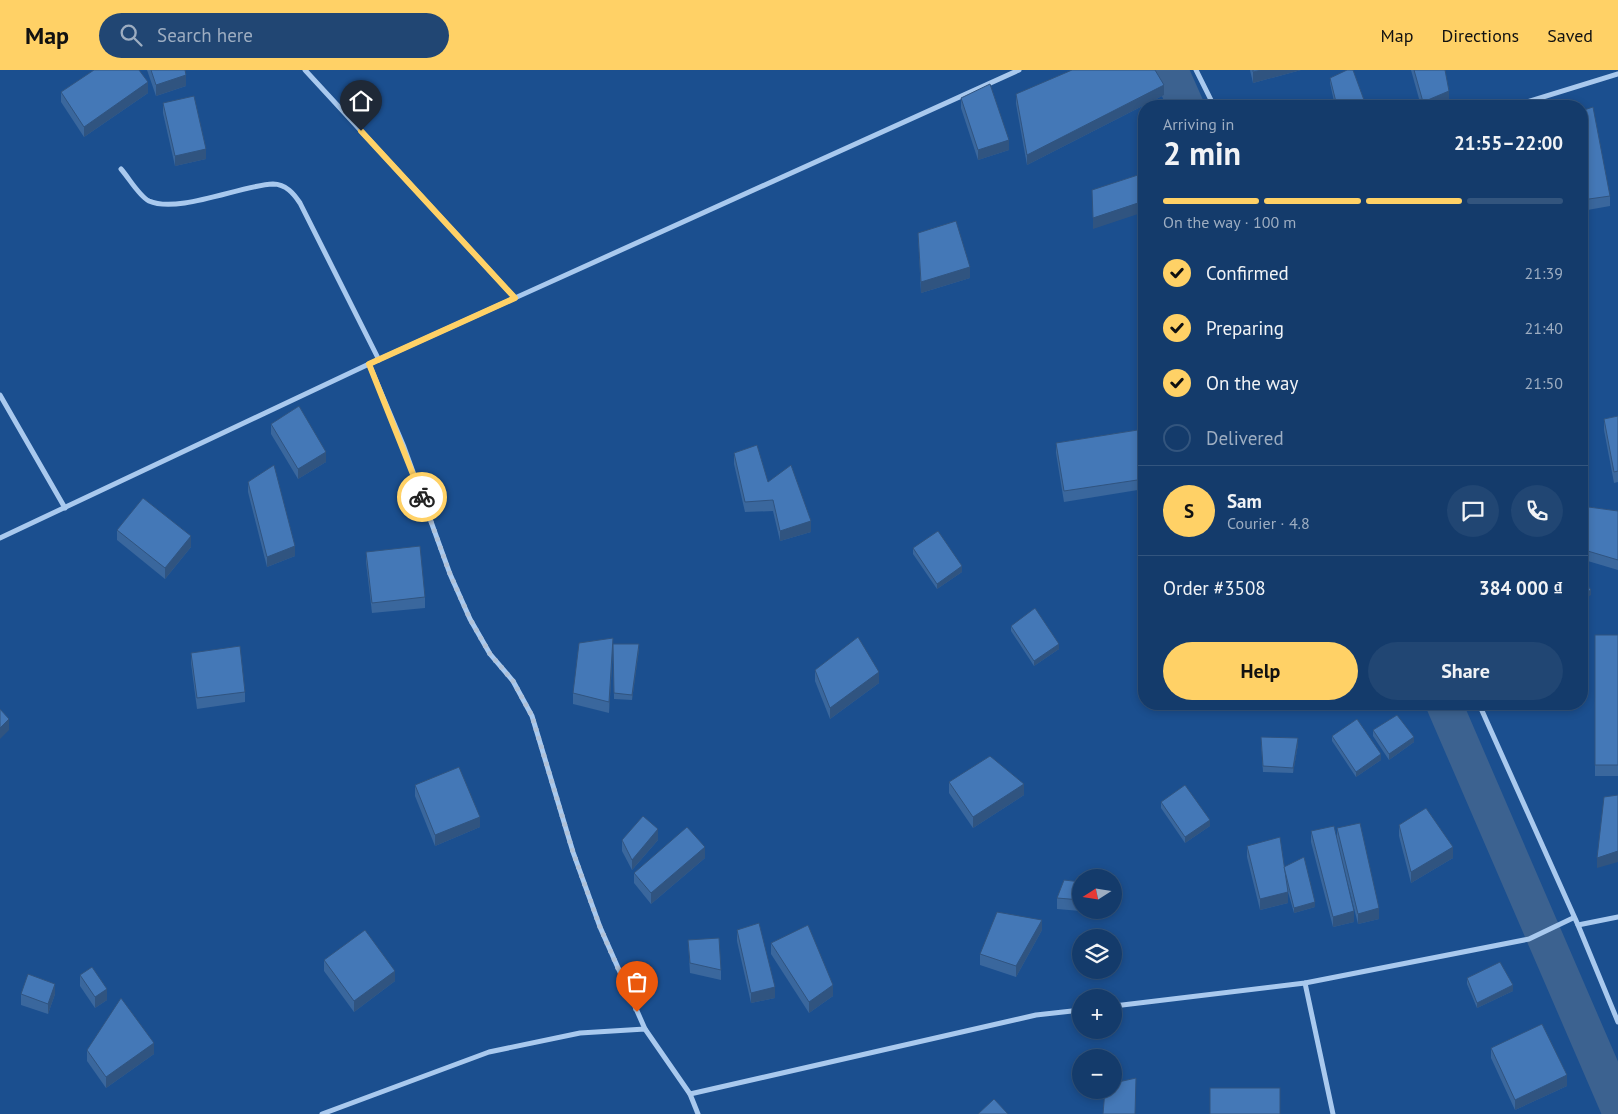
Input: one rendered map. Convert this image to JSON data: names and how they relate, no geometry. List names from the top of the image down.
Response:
{
  "north": "left",
  "page": {
    "header": "Map",
    "search": "Search here",
    "nav": ["Map", "Directions", "Saved"],
    "heading": ["2 min", "Arriving in", "21:55–22:00"],
    "panel": [
      "Sam",
      "Courier · 4.8",
      "Order #3508",
      "384 000 ₫"
    ],
    "bar": "On the way · 100 m",
    "list": [
      ["Confirmed", "21:39"],
      ["Preparing", "21:40"],
      ["On the way", "21:50"],
      "Delivered"
    ],
    "round": "S",
    "buttons": ["Help", "Share"],
    "map_buttons": ["+", "−"]
  }
}
